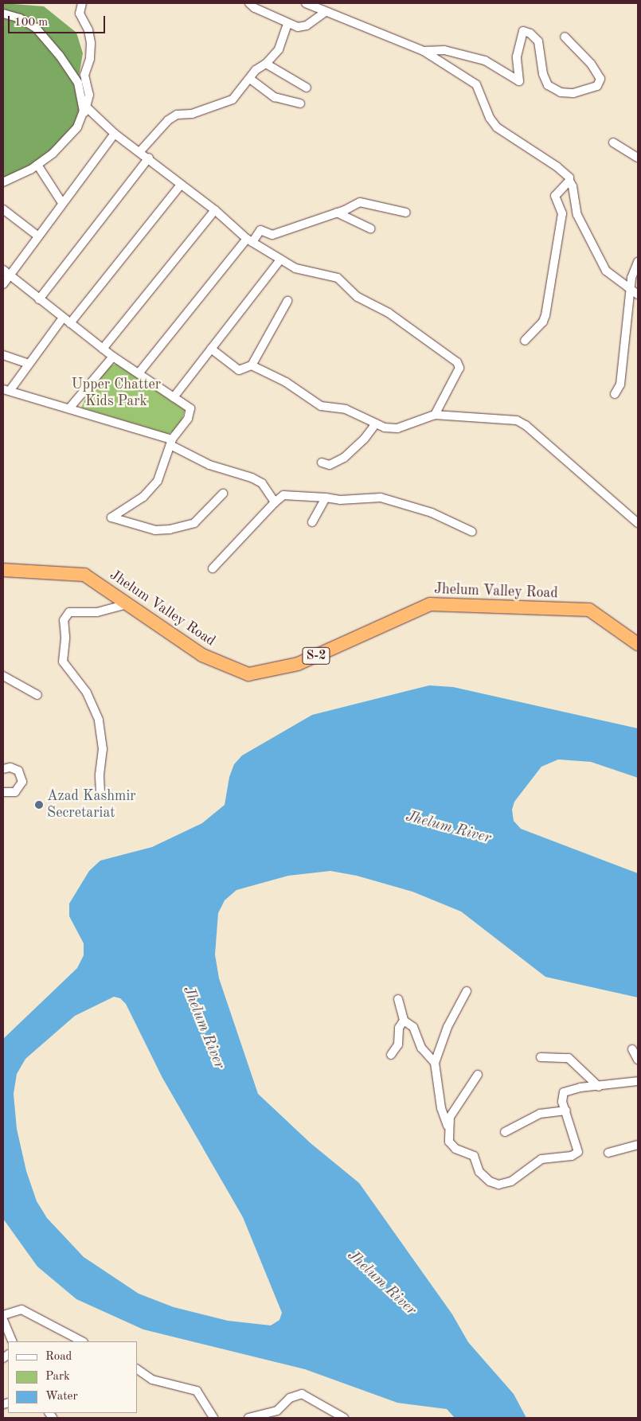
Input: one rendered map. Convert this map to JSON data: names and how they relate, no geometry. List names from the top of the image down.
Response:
{
  "streets": {
    "highway": ["Jhelum Valley Road", "S-2"]
  },
  "water": ["Jhelum River"],
  "parks": ["Upper Chatter Kids Park"],
  "places": ["Azad Kashmir Secretariat"],
  "legend": ["Road", "Park", "Water"],
  "scale_bar": "100 m"
}
